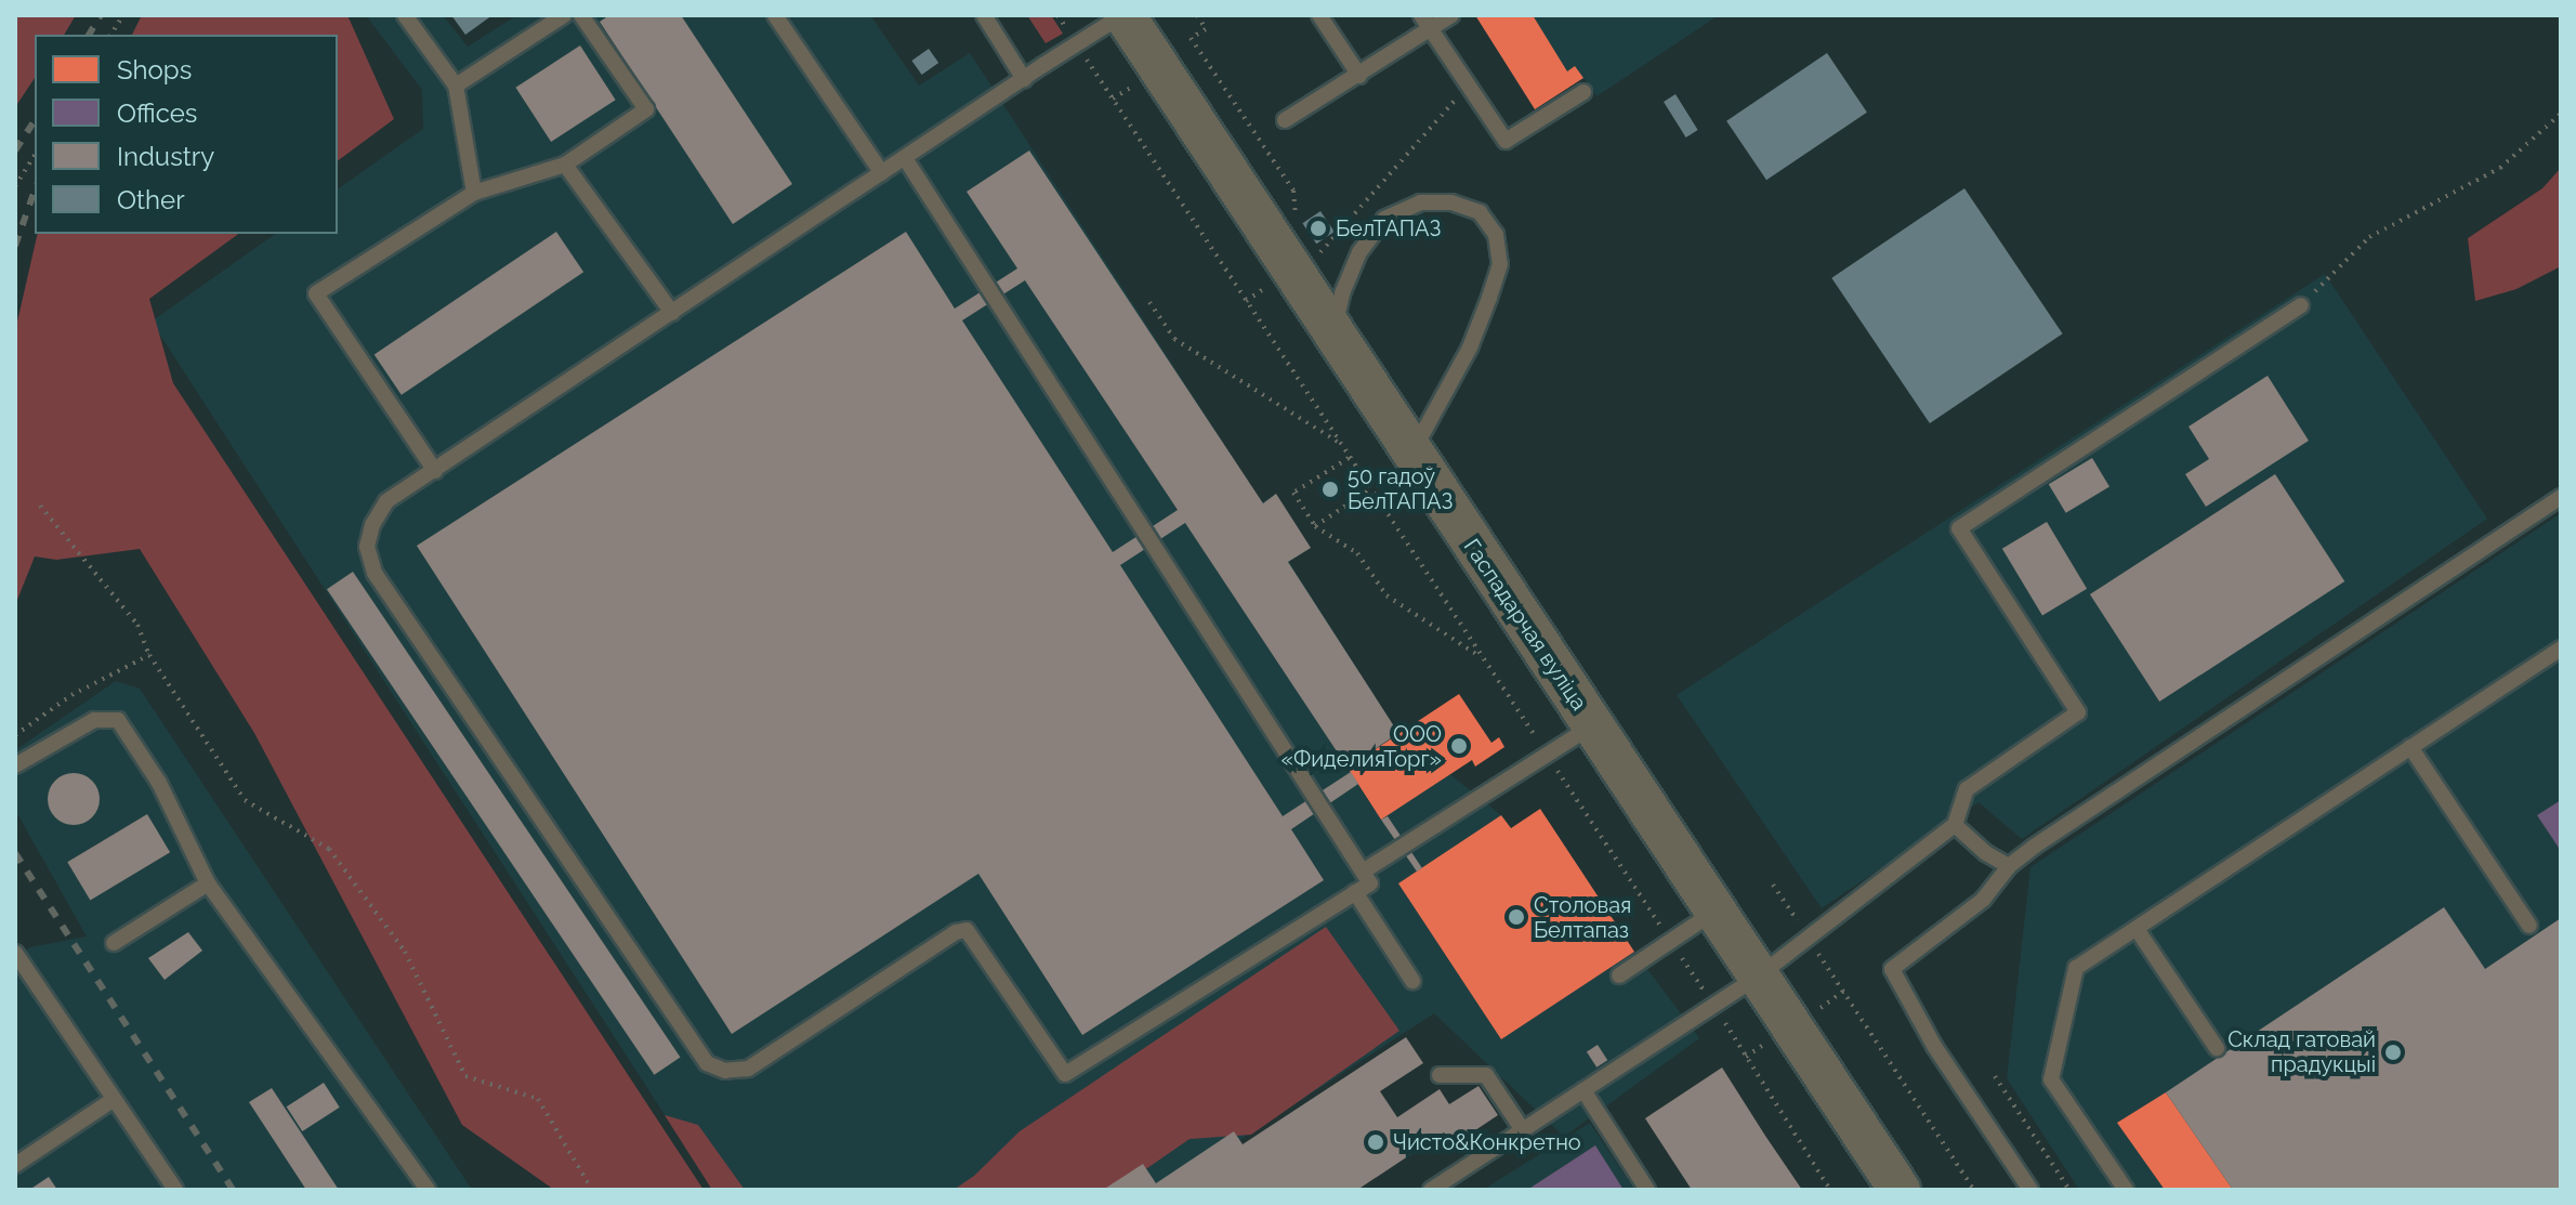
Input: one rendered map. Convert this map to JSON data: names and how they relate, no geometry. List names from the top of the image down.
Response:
{
  "streets": {
    "street": ["Гаспадарчая вуліца"]
  },
  "places": [
    "БелТАПАЗ",
    "50 гадоў БелТАПАЗ",
    "ООО «ФиделияТорг»",
    "Столовая Белтапаз",
    "Склад гатовай прадукцыі",
    "Чисто&Конкретно"
  ],
  "legend": [
    "Shops",
    "Offices",
    "Industry",
    "Other"
  ]
}
